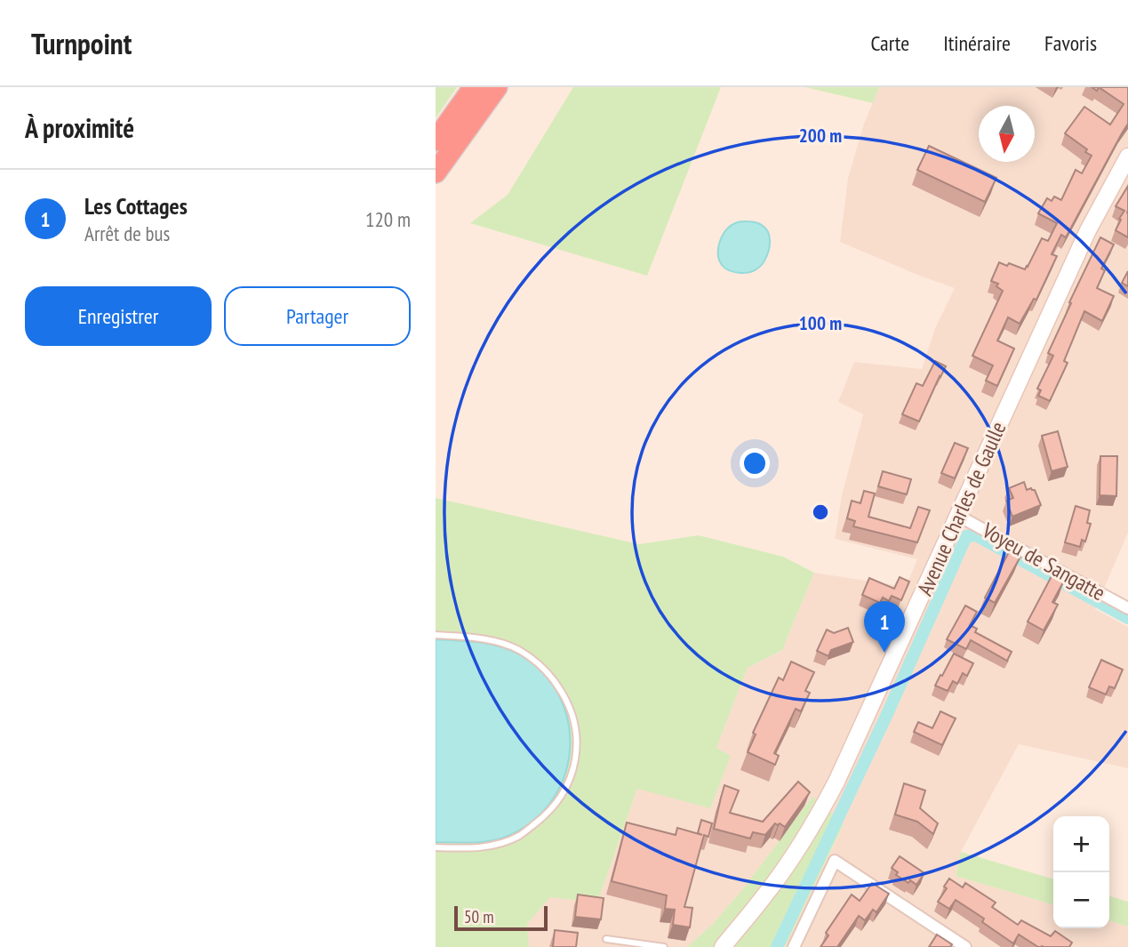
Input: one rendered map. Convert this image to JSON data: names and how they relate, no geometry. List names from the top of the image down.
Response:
{
  "streets": {
    "main road": ["Avenue Charles de Gaulle"],
    "street": ["Voyeu de Sangatte"]
  },
  "crossings": [
    ["Avenue Charles de Gaulle", "Voyeu de Sangatte"]
  ],
  "scale_bar": "50 m",
  "north": "bottom",
  "page": {
    "header": "Turnpoint",
    "nav": ["Carte", "Itinéraire", "Favoris"],
    "heading": "À proximité",
    "list": [
      {
        "mark": "1",
        "name": "Les Cottages",
        "note": "Arrêt de bus",
        "value": "120 m"
      }
    ],
    "buttons": ["Enregistrer", "Partager"],
    "pins": "1",
    "map_buttons": ["+", "−"],
    "scale": "50 m"
  },
  "rings": ["200 m", "100 m"]
}
